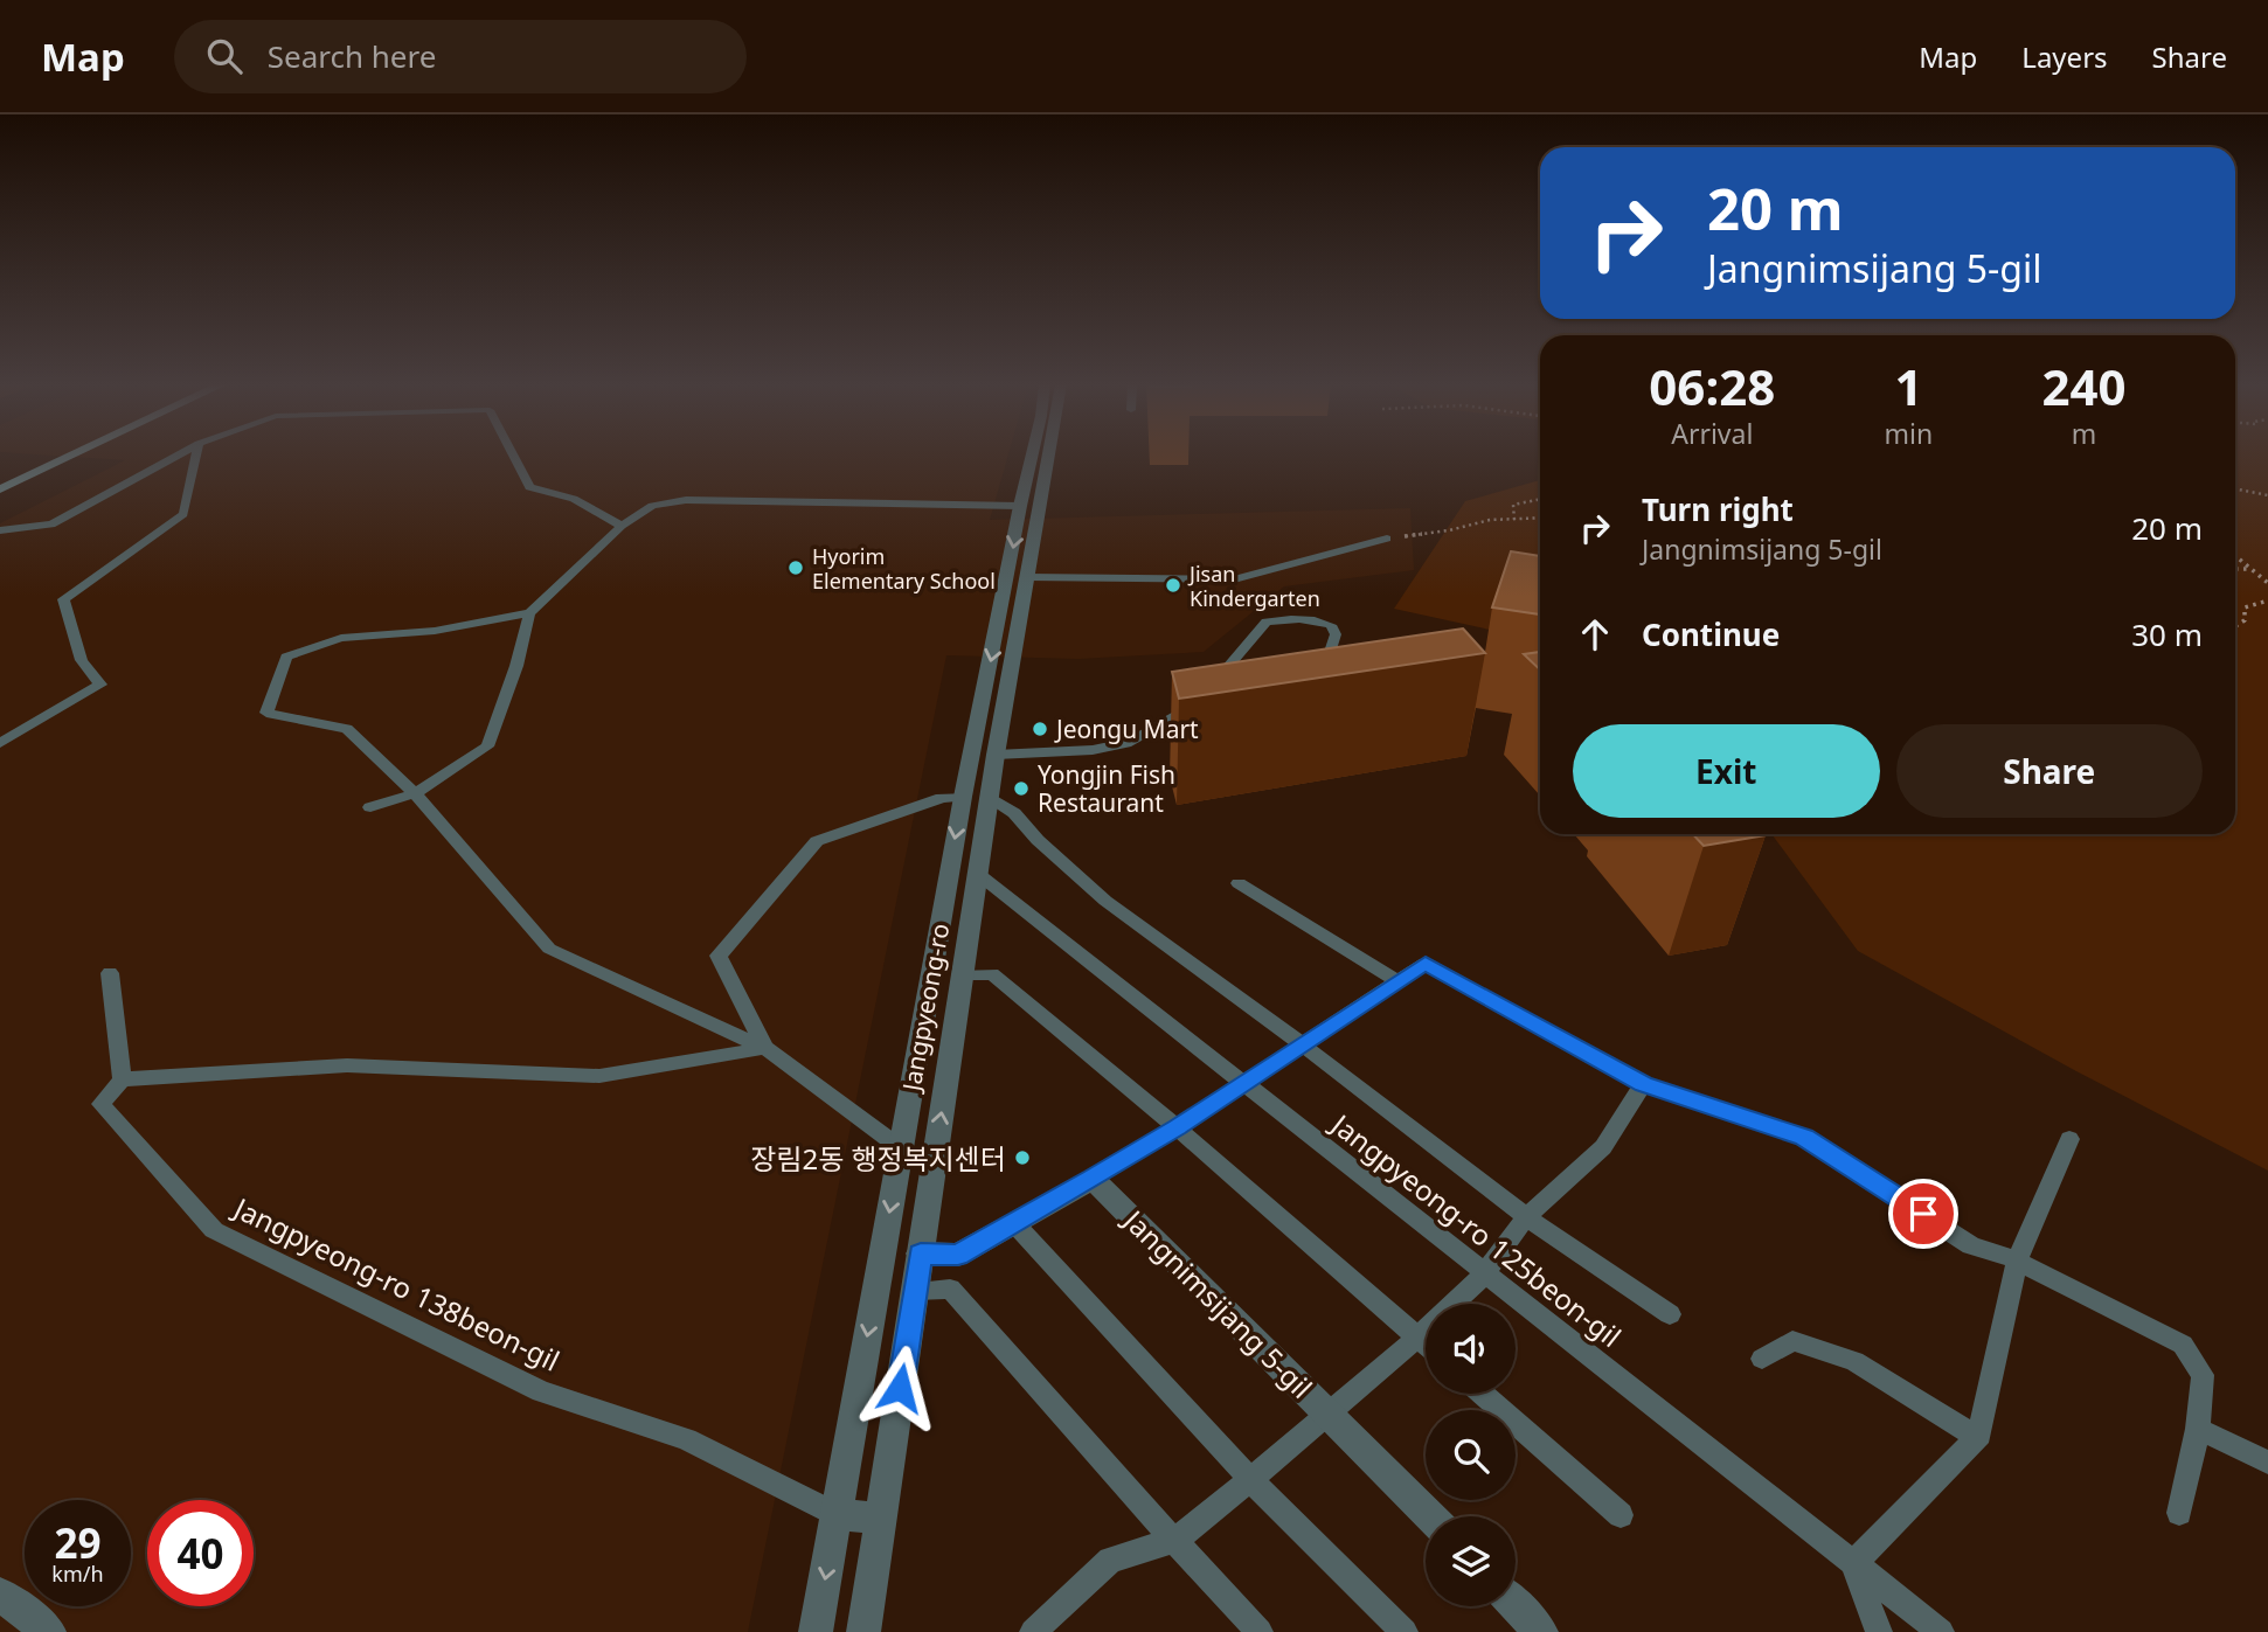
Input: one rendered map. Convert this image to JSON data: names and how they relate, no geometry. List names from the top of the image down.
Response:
{
  "streets": {
    "street": ["Jangpyeong-ro", "Jangnimsijang 5-gil"],
    "lane": ["Jangpyeong-ro 125beon-gil", "Jangpyeong-ro 138beon-gil"]
  },
  "crossings": [
    ["Jangpyeong-ro", "Jangpyeong-ro 125beon-gil"],
    ["Jangpyeong-ro", "Jangpyeong-ro 138beon-gil"]
  ],
  "places": [
    "Hyorim Elementary School",
    "Jisan Kindergarten",
    "Jeongu Mart",
    "Yongjin Fish Restaurant",
    "장림2동 행정복지센터"
  ],
  "page": {
    "header": "Map",
    "search": "Search here",
    "nav": ["Map", "Layers", "Share"],
    "turn": ["20 m", "Jangnimsijang 5-gil"],
    "eta": [
      "06:28",
      "Arrival",
      "1",
      "min",
      "240",
      "m"
    ],
    "list": [
      {
        "name": "Turn right",
        "note": "Jangnimsijang 5-gil",
        "value": "20 m"
      },
      {
        "name": "Continue",
        "value": "30 m"
      }
    ],
    "buttons": ["Exit", "Share"],
    "speed": "29 km/h",
    "limit": "40"
  }
}
